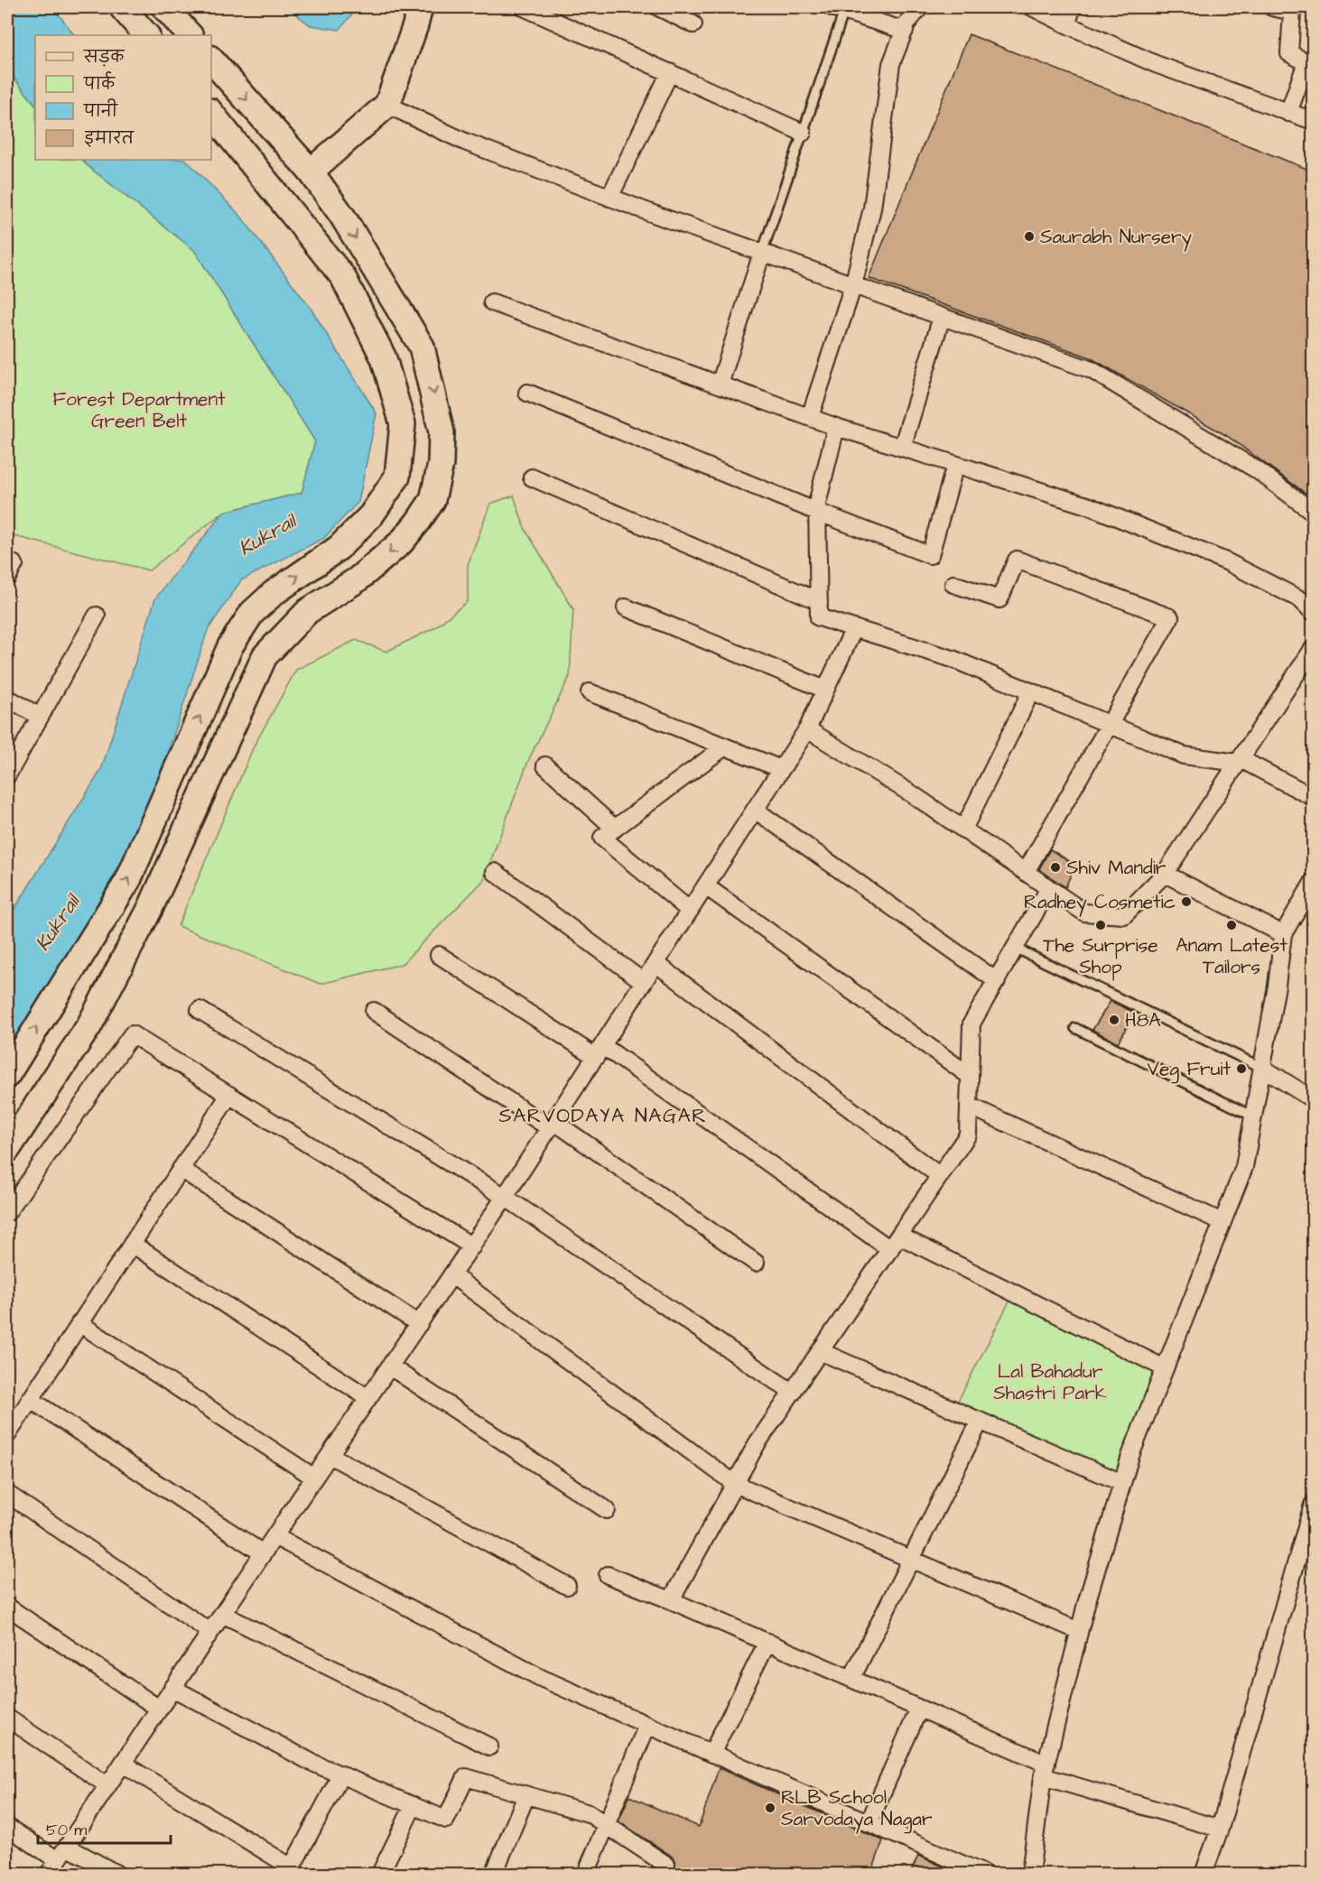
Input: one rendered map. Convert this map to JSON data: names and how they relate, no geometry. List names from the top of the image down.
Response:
{
  "districts": ["SARVODAYA NAGAR"],
  "water": ["Kukrail"],
  "parks": ["Forest Department Green Belt", "Lal Bahadur Shastri Park"],
  "places": [
    "Saurabh Nursery",
    "Shiv Mandir",
    "Radhey Cosmetic",
    "The Surprise Shop",
    "Anam Latest Tailors",
    "H8A",
    "Veg Fruit",
    "RLB School Sarvodaya Nagar"
  ],
  "legend": [
    "सड़क",
    "पार्क",
    "पानी",
    "इमारत"
  ],
  "scale_bar": "50 m"
}
